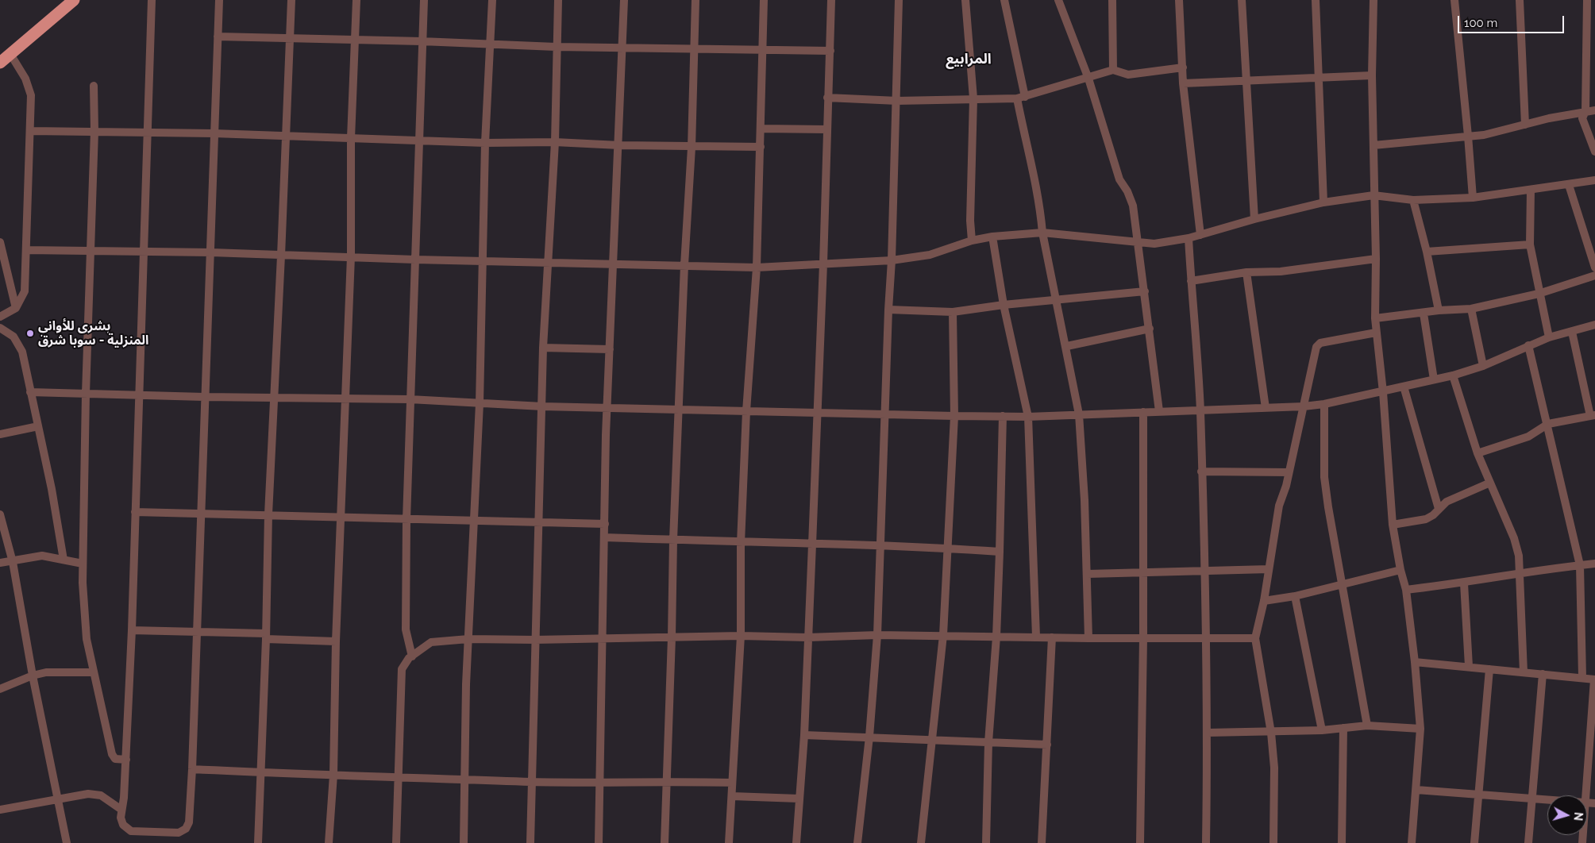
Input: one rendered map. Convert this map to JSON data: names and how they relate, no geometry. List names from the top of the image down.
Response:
{
  "districts": ["المرابيع"],
  "places": ["بشرى للأواني المنزلية - سوبا شرق"],
  "scale_bar": "100 m",
  "north": "right"
}
